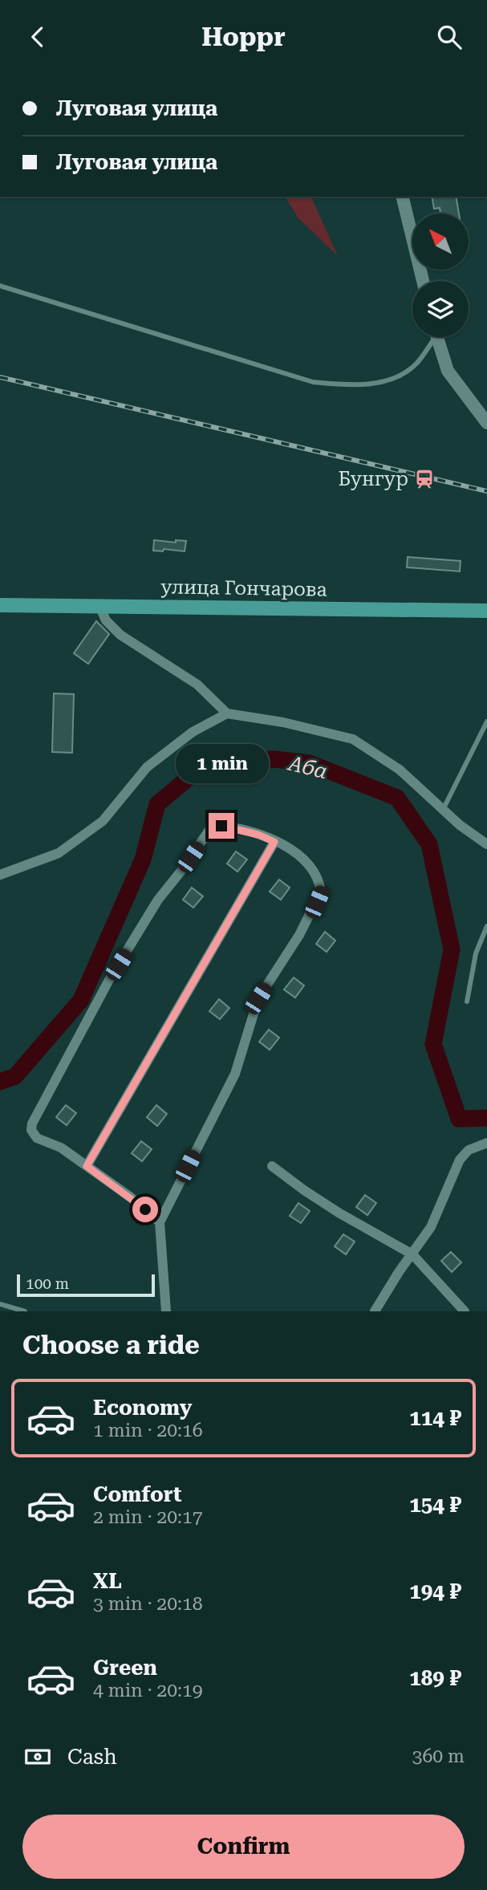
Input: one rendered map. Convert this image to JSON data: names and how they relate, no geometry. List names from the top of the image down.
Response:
{
  "streets": {
    "main road": ["улица Гончарова"]
  },
  "water": ["Аба"],
  "places": {
    "station": ["Бунгур"]
  },
  "scale_bar": "100 m",
  "north": "top left",
  "page": {
    "header": "Hoppr",
    "banner": ["Луговая улица", "Луговая улица"],
    "bubble": "1 min",
    "scale": "100 m",
    "heading": "Choose a ride",
    "list": [
      {
        "name": "Economy",
        "note": "1 min · 20:16",
        "value": "114 ₽"
      },
      {
        "name": "Comfort",
        "note": "2 min · 20:17",
        "value": "154 ₽"
      },
      {
        "name": "XL",
        "note": "3 min · 20:18",
        "value": "194 ₽"
      },
      {
        "name": "Green",
        "note": "4 min · 20:19",
        "value": "189 ₽"
      }
    ],
    "pay": ["Cash", "360 m"],
    "buttons": "Confirm"
  }
}
